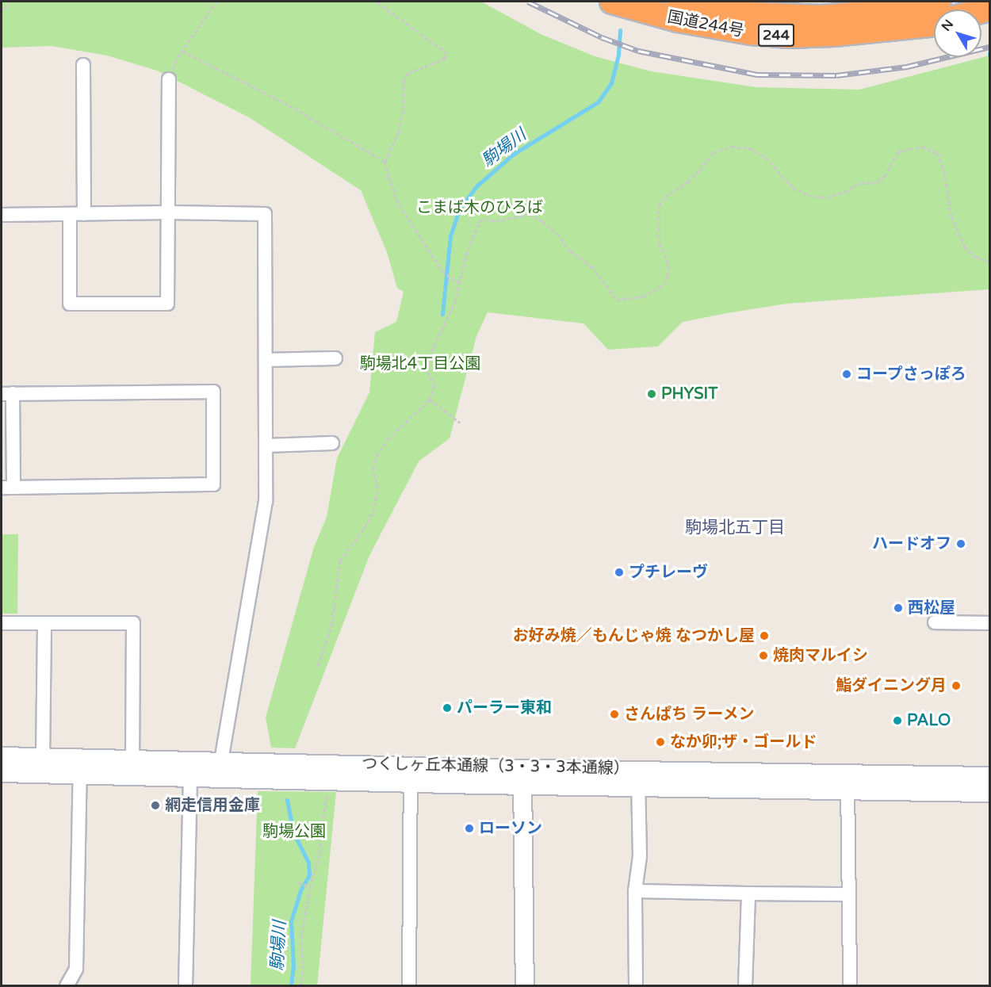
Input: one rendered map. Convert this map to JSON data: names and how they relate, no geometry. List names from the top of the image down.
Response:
{
  "streets": {
    "highway": ["国道244号", "244"],
    "street": ["つくしヶ丘本通線（3・3・3本通線）"]
  },
  "districts": ["駒場北五丁目"],
  "water": ["駒場川"],
  "parks": ["こまば木のひろば", "駒場北4丁目公園", "駒場公園"],
  "places": [
    "コープさっぽろ",
    "PHYSIT",
    "ハードオフ",
    "プチレーヴ",
    "西松屋",
    "お好み焼／もんじゃ焼 なつかし屋",
    "焼肉マルイシ",
    "鮨ダイニング月",
    "パーラー東和",
    "さんぱち ラーメン",
    "PALO",
    "なか卯;ザ・ゴールド",
    "網走信用金庫",
    "ローソン"
  ],
  "north": "top left"
}
